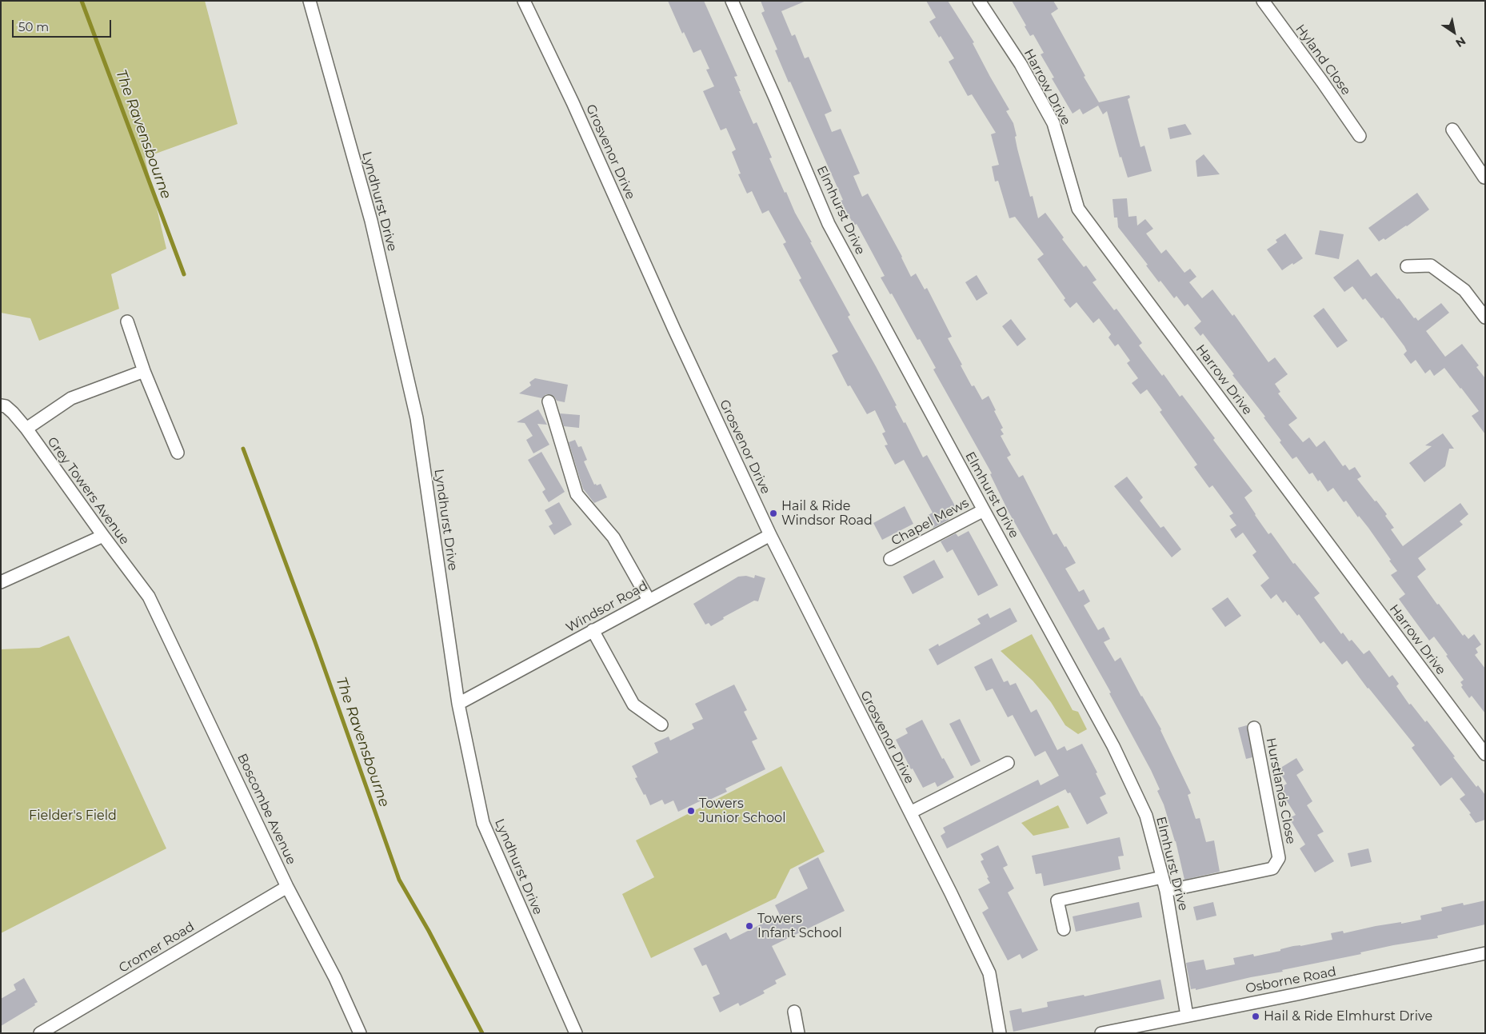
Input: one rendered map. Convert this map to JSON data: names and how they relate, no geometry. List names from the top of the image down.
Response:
{
  "streets": {
    "street": [
      "Hyland Close",
      "Harrow Drive",
      "Grosvenor Drive",
      "Lyndhurst Drive",
      "Elmhurst Drive",
      "Grey Towers Avenue",
      "Chapel Mews",
      "Windsor Road",
      "Hurstlands Close",
      "Boscombe Avenue",
      "Cromer Road",
      "Osborne Road"
    ]
  },
  "crossings": [
    ["Grosvenor Drive", "Windsor Road"],
    ["Lyndhurst Drive", "Windsor Road"],
    ["Elmhurst Drive", "Chapel Mews"],
    ["Elmhurst Drive", "Hurstlands Close"],
    ["Elmhurst Drive", "Osborne Road"],
    ["Grey Towers Avenue", "Boscombe Avenue"],
    ["Boscombe Avenue", "Cromer Road"]
  ],
  "water": ["The Ravensbourne"],
  "parks": ["Fielder's Field"],
  "places": [
    "Hail & Ride Windsor Road",
    "Towers Junior School",
    "Towers Infant School",
    "Hail & Ride Elmhurst Drive"
  ],
  "scale_bar": "50 m",
  "north": "bottom right"
}
